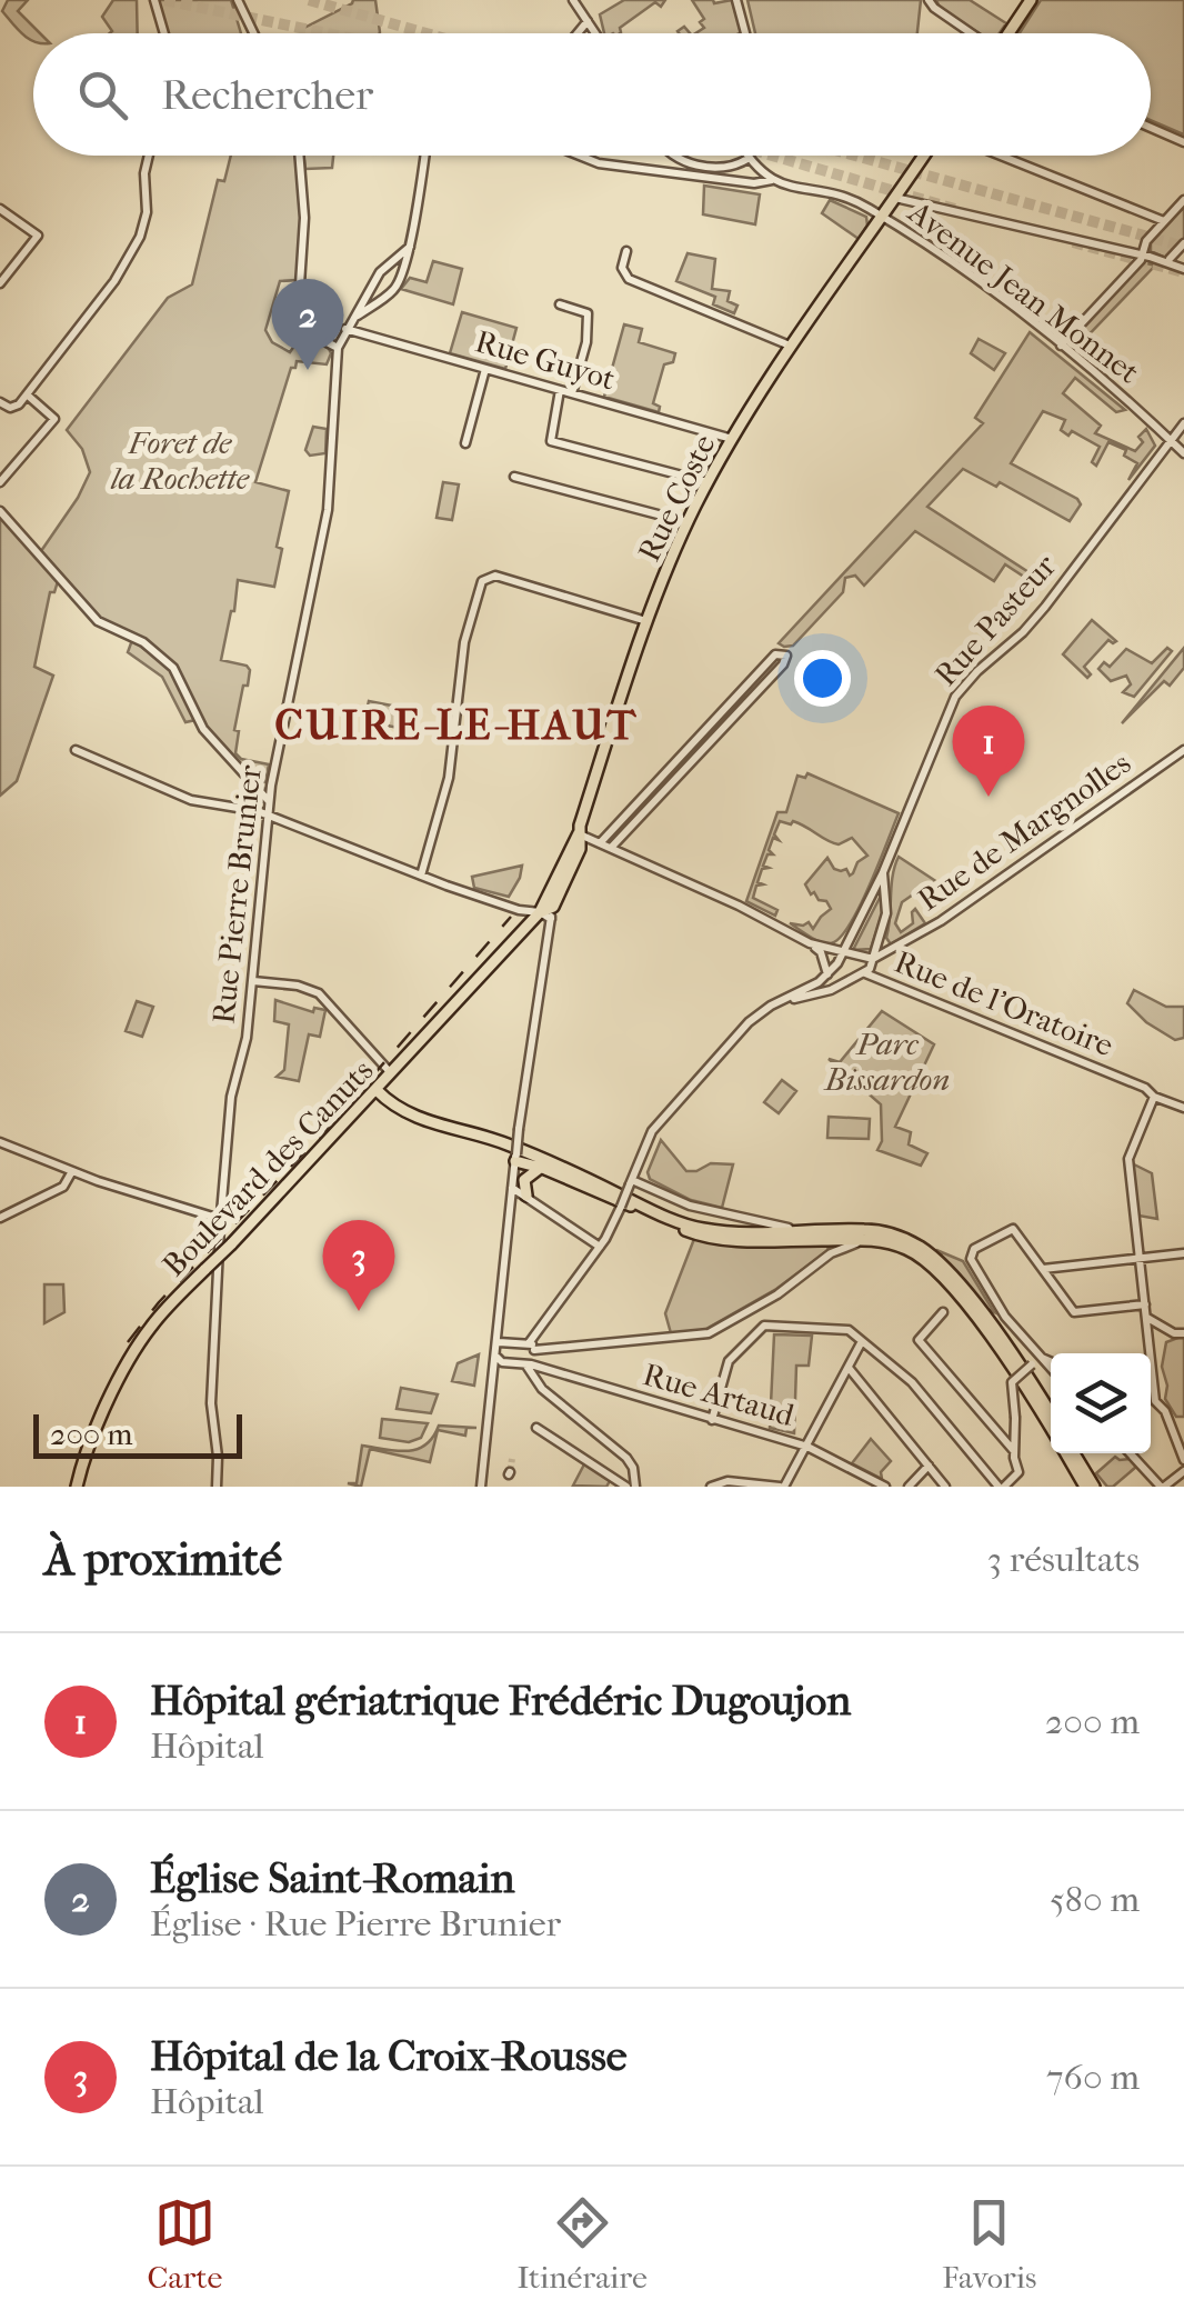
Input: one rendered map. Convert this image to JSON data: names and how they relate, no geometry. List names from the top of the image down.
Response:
{
  "streets": {
    "main road": ["Rue Coste", "Boulevard des Canuts"],
    "street": [
      "Avenue Jean Monnet",
      "Rue Guyot",
      "Rue Pasteur",
      "Rue de Margnolles",
      "Rue Pierre Brunier",
      "Rue de l'Oratoire",
      "Rue Artaud"
    ]
  },
  "crossings": [
    ["Avenue Jean Monnet", "Rue Coste"],
    ["Avenue Jean Monnet", "Rue Pasteur"],
    ["Rue Guyot", "Rue Coste"],
    ["Rue Guyot", "Rue Pierre Brunier"],
    ["Rue Coste", "Boulevard des Canuts"],
    ["Rue Coste", "Rue Artaud"],
    ["Rue Pasteur", "Rue de Margnolles"]
  ],
  "districts": ["CUIRE-LE-HAUT"],
  "parks": ["Foret de la Rochette", "Parc Bissardon"],
  "scale_bar": "200 m",
  "page": {
    "search": "Rechercher",
    "pins": ["2", "1", "3"],
    "scale": "200 m",
    "heading": ["À proximité", "3 résultats"],
    "list": [
      {
        "mark": "1",
        "name": "Hôpital gériatrique Frédéric Dugoujon",
        "note": "Hôpital",
        "value": "200 m"
      },
      {
        "mark": "2",
        "name": "Église Saint-Romain",
        "note": "Église · Rue Pierre Brunier",
        "value": "580 m"
      },
      {
        "mark": "3",
        "name": "Hôpital de la Croix-Rousse",
        "note": "Hôpital",
        "value": "760 m"
      }
    ],
    "nav": ["Carte", "Itinéraire", "Favoris"]
  }
}
